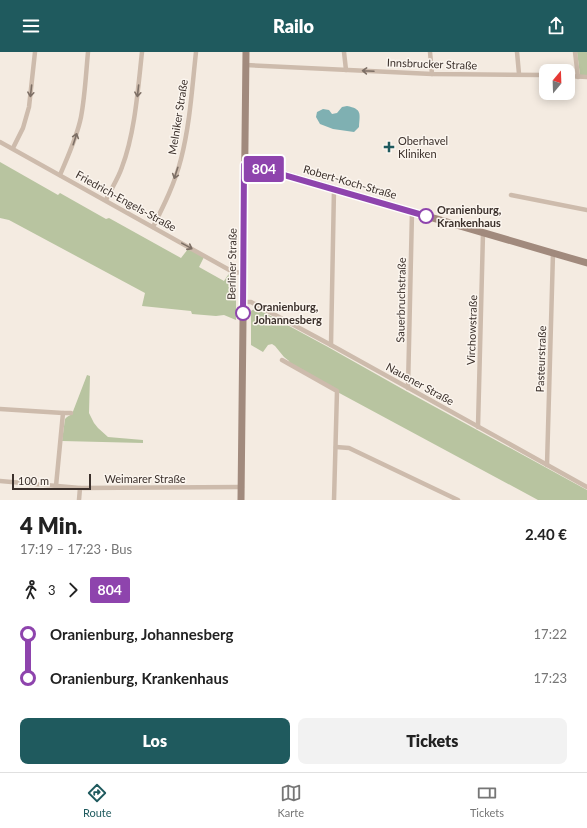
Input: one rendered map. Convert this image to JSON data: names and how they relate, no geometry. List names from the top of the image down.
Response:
{
  "streets": {
    "main road": ["Robert-Koch-Straße", "Berliner Straße"],
    "street": [
      "Innsbrucker Straße",
      "Melniker Straße",
      "Friedrich-Engels-Straße",
      "Sauerbruchstraße",
      "Virchowstraße",
      "Pasteurstraße",
      "Nauener Straße",
      "Weimarer Straße"
    ]
  },
  "crossings": [
    ["Innsbrucker Straße", "Berliner Straße"],
    ["Melniker Straße", "Friedrich-Engels-Straße"],
    ["Robert-Koch-Straße", "Berliner Straße"],
    ["Robert-Koch-Straße", "Sauerbruchstraße"],
    ["Robert-Koch-Straße", "Virchowstraße"],
    ["Robert-Koch-Straße", "Pasteurstraße"],
    ["Friedrich-Engels-Straße", "Berliner Straße"],
    ["Berliner Straße", "Nauener Straße"],
    ["Berliner Straße", "Weimarer Straße"],
    ["Sauerbruchstraße", "Nauener Straße"],
    ["Virchowstraße", "Nauener Straße"],
    ["Pasteurstraße", "Nauener Straße"]
  ],
  "one_way": ["Melniker Straße", "Friedrich-Engels-Straße"],
  "places": {
    "health": ["Oberhavel Kliniken"],
    "other": ["Oranienburg, Krankenhaus", "Oranienburg, Johannesberg"]
  },
  "lines": ["bus line 804"],
  "scale_bar": "100 m",
  "north": "top",
  "page": {
    "header": "Railo",
    "on_map": "804",
    "scale": "100 m",
    "heading": ["4 Min.", "17:19 – 17:23 · Bus", "2.40 €"],
    "legs": ["3", "804"],
    "list": [
      {
        "name": "Oranienburg, Johannesberg",
        "value": "17:22"
      },
      {
        "name": "Oranienburg, Krankenhaus",
        "value": "17:23"
      }
    ],
    "buttons": ["Los", "Tickets"],
    "tabs": ["Route", "Karte", "Tickets"]
  }
}
